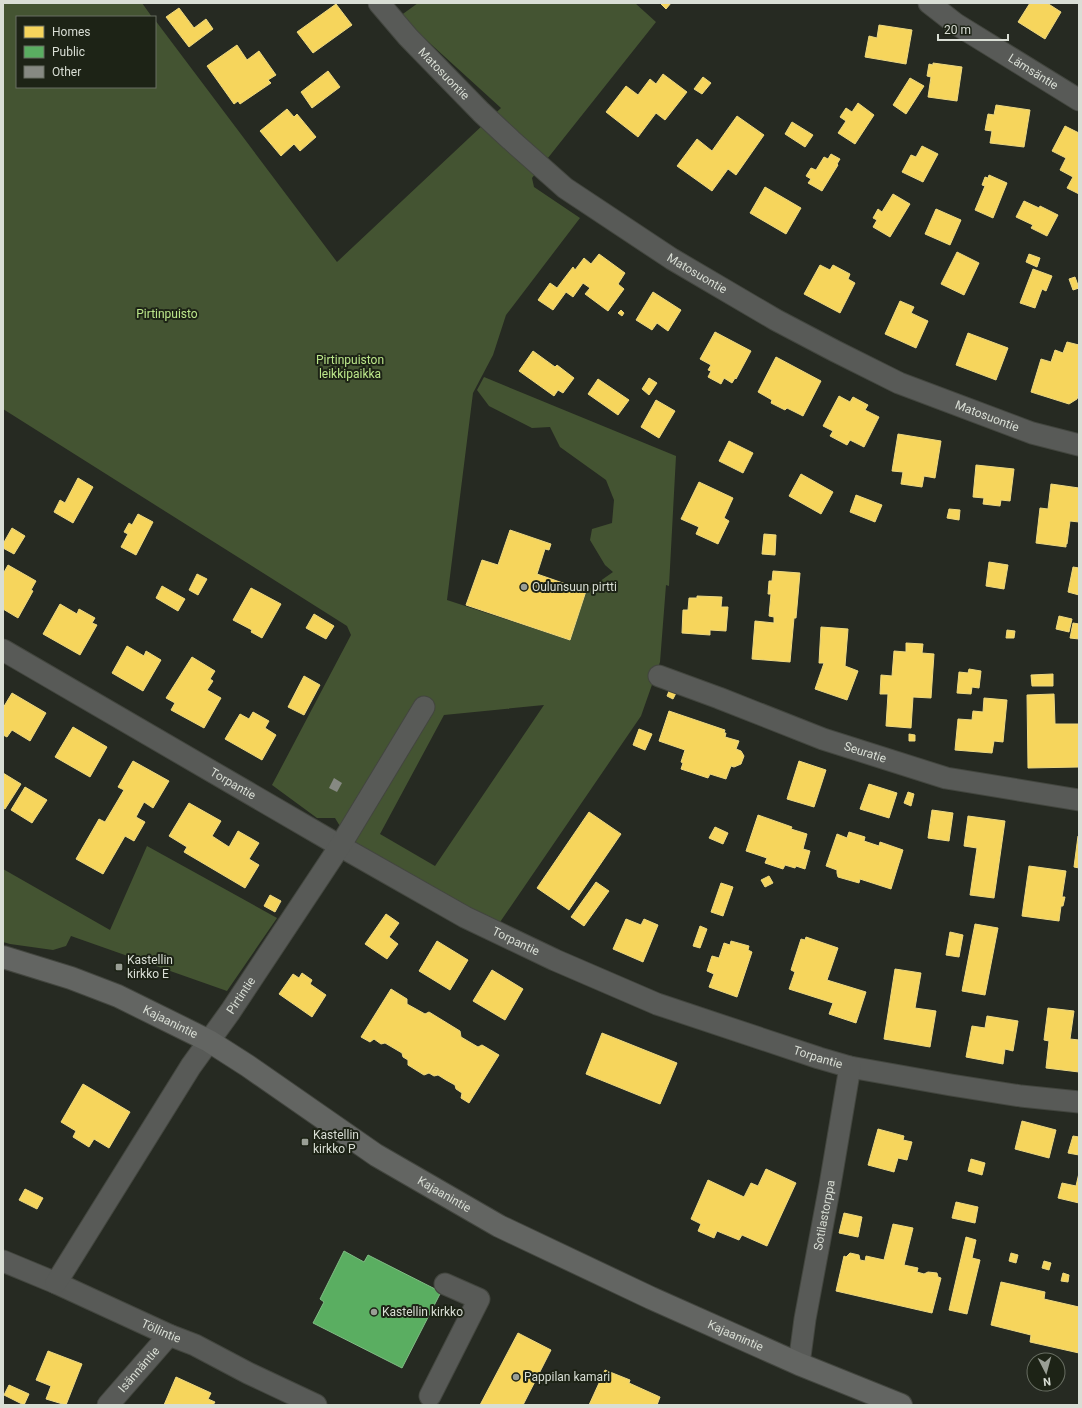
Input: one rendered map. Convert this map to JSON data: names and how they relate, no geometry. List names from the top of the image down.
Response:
{
  "streets": {
    "main road": ["Kajaanintie"],
    "street": [
      "Lämsäntie",
      "Matosuontie",
      "Seuratie",
      "Torpantie",
      "Pirtintie",
      "Sotilastorppa",
      "Töllintie",
      "Isännäntie"
    ]
  },
  "crossings": [
    ["Torpantie", "Pirtintie"],
    ["Torpantie", "Sotilastorppa"],
    ["Pirtintie", "Kajaanintie"],
    ["Pirtintie", "Töllintie"],
    ["Kajaanintie", "Sotilastorppa"],
    ["Töllintie", "Isännäntie"]
  ],
  "parks": ["Pirtinpuisto", "Pirtinpuiston leikkipaikka"],
  "places": {
    "other": ["Oulunsuun pirtti", "Kastellin kirkko", "Pappilan kamari"],
    "transit": ["Kastellin kirkko E", "Kastellin kirkko P"]
  },
  "legend": ["Homes", "Public", "Other"],
  "scale_bar": "20 m",
  "north": "bottom"
}
